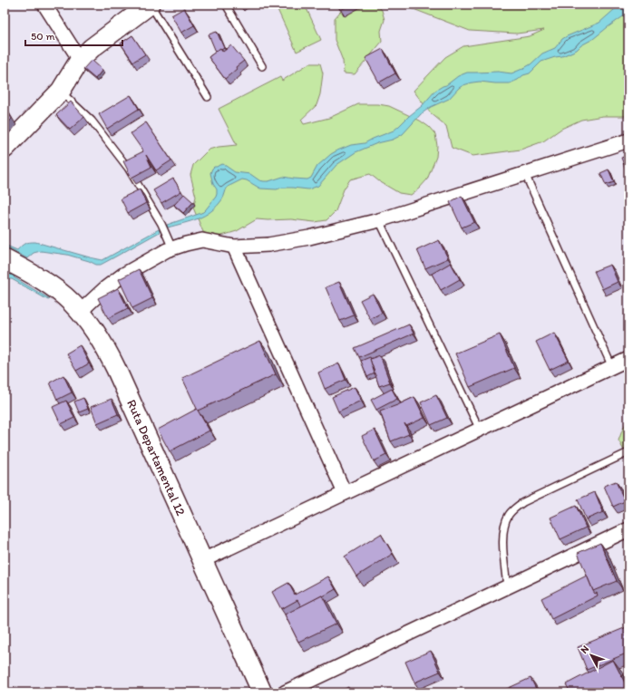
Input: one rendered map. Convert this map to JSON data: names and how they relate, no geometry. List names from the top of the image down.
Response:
{
  "streets": {
    "main road": ["Ruta Departamental 12"]
  },
  "scale_bar": "50 m",
  "north": "top left"
}
